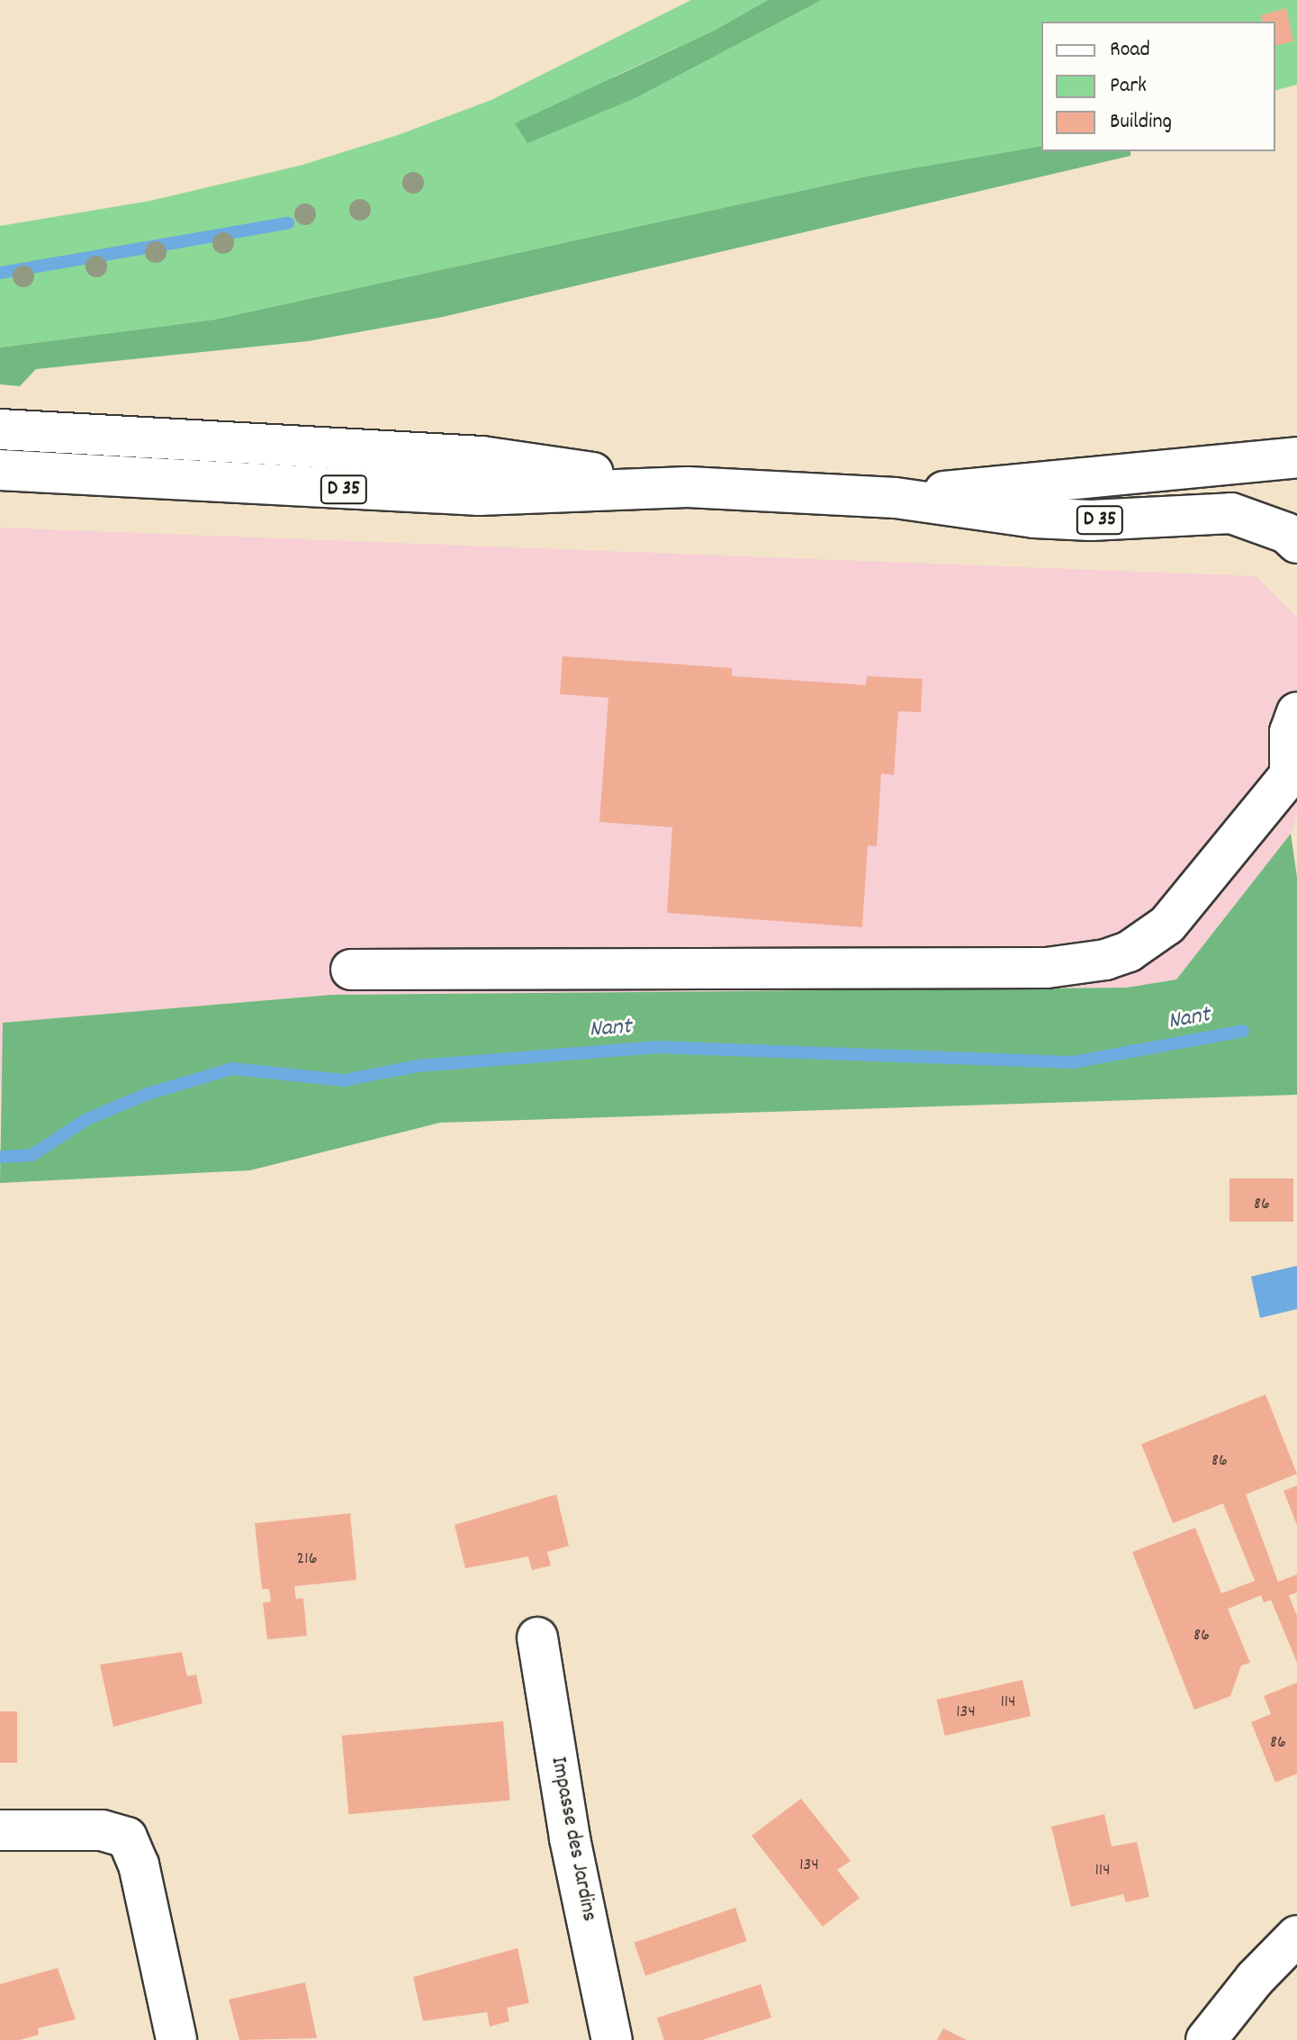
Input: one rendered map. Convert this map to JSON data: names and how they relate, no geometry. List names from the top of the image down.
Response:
{
  "streets": {
    "main road": ["D 35", "Impasse des Jardins"]
  },
  "water": ["Nant"],
  "house_numbers": [
    "86",
    "86",
    "216",
    "86",
    "114",
    "134",
    "86",
    "134",
    "114"
  ],
  "legend": ["Road", "Park", "Building"]
}
